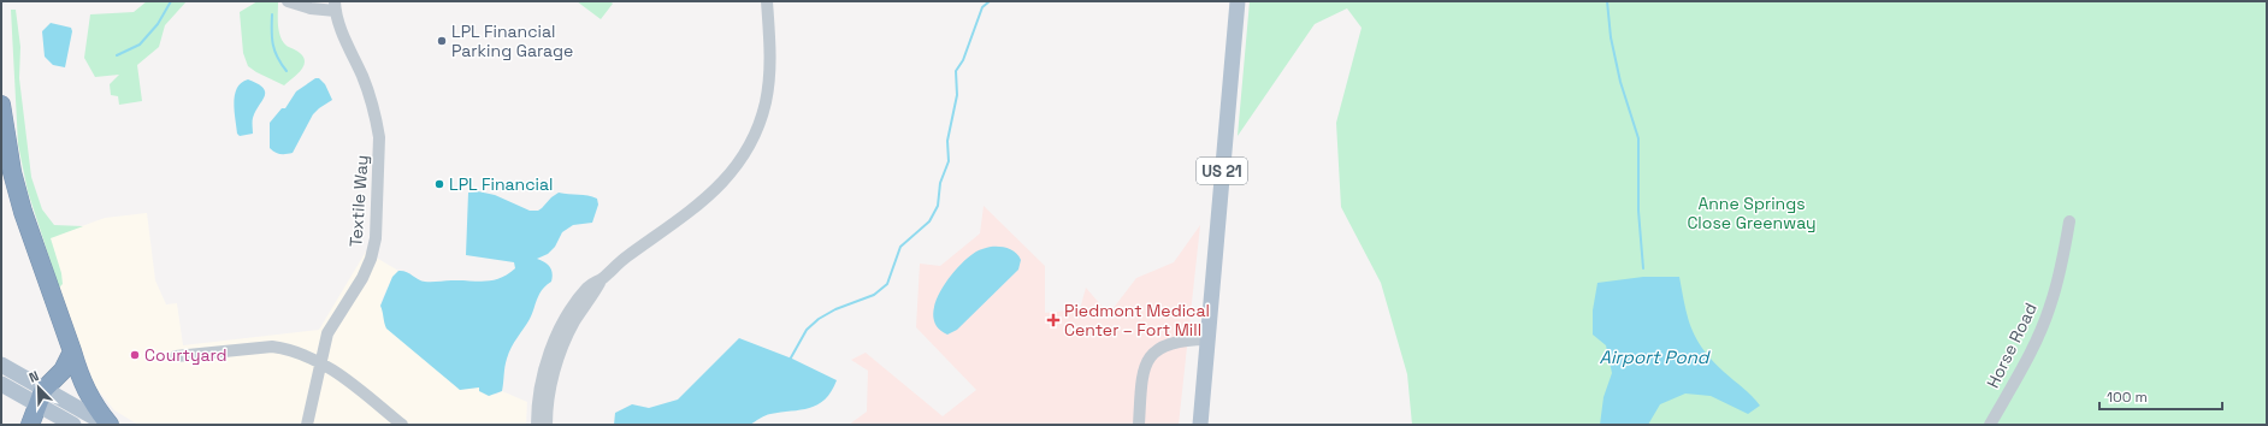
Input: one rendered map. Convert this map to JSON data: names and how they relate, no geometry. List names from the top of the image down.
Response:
{
  "streets": {
    "main road": ["US 21"],
    "street": ["Textile Way", "Horse Road"]
  },
  "water": ["Airport Pond"],
  "parks": ["Anne Springs Close Greenway"],
  "places": {
    "other": ["LPL Financial Parking Garage", "LPL Financial", "Courtyard"],
    "health": ["Piedmont Medical Center – Fort Mill"]
  },
  "scale_bar": "100 m",
  "north": "top left"
}
